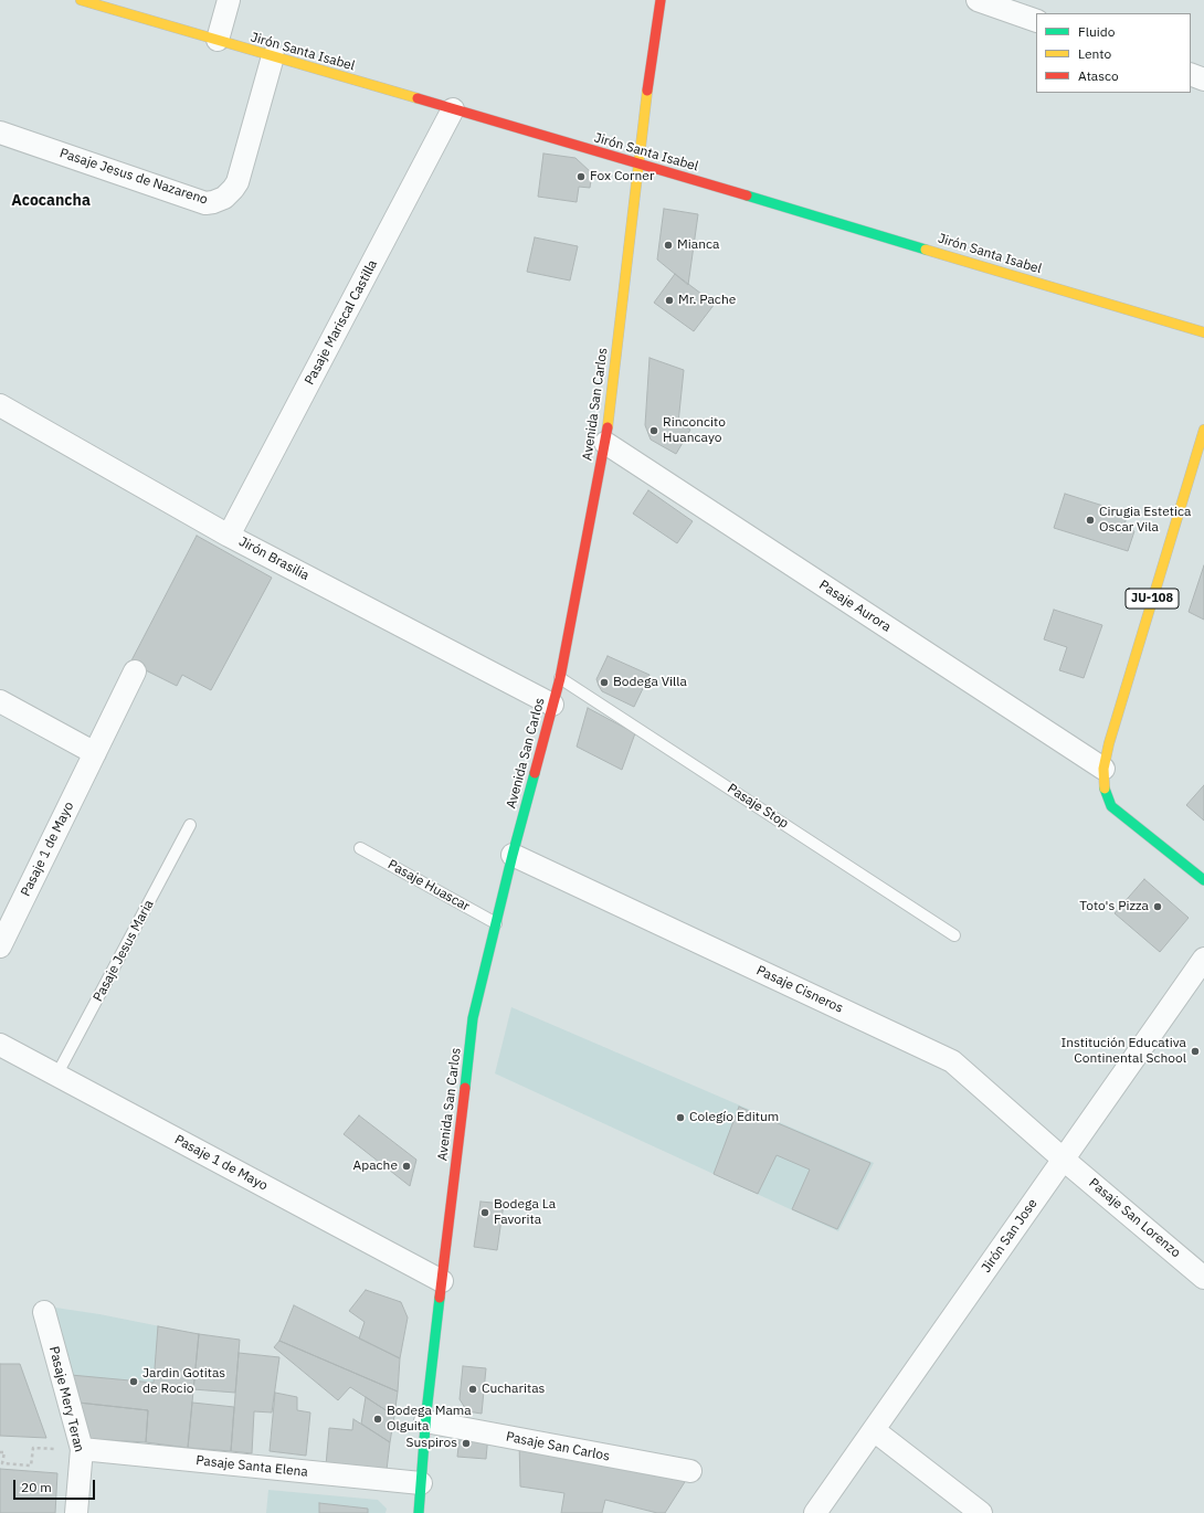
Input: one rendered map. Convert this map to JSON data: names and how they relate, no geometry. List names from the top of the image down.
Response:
{
  "streets": {
    "main road": ["Jirón Santa Isabel", "Avenida San Carlos", "JU-108"],
    "street": [
      "Pasaje Jesus de Nazareno",
      "Pasaje Mariscal Castilla",
      "Jirón Brasilia",
      "Pasaje Aurora",
      "Pasaje 1 de Mayo",
      "Pasaje Cisneros",
      "Pasaje San Lorenzo",
      "Jirón San Jose",
      "Pasaje Mery Teran",
      "Pasaje San Carlos",
      "Pasaje Santa Elena"
    ],
    "lane": ["Pasaje Stop", "Pasaje Huascar", "Pasaje Jesus Maria"]
  },
  "crossings": [
    ["Jirón Santa Isabel", "Pasaje Jesus de Nazareno"],
    ["Jirón Santa Isabel", "Pasaje Mariscal Castilla"],
    ["Jirón Santa Isabel", "Avenida San Carlos"],
    ["Pasaje Mariscal Castilla", "Jirón Brasilia"],
    ["Avenida San Carlos", "Jirón Brasilia"],
    ["Avenida San Carlos", "Pasaje Aurora"],
    ["Avenida San Carlos", "Pasaje Stop"],
    ["Avenida San Carlos", "Pasaje 1 de Mayo"],
    ["Avenida San Carlos", "Pasaje Huascar"],
    ["Avenida San Carlos", "Pasaje Cisneros"],
    ["Avenida San Carlos", "Pasaje San Carlos"],
    ["Avenida San Carlos", "Pasaje Santa Elena"],
    ["JU-108", "Pasaje Aurora"],
    ["Pasaje 1 de Mayo", "Pasaje Jesus Maria"],
    ["Pasaje Cisneros", "Pasaje San Lorenzo"],
    ["Pasaje Cisneros", "Jirón San Jose"],
    ["Pasaje San Lorenzo", "Jirón San Jose"],
    ["Pasaje Mery Teran", "Pasaje Santa Elena"]
  ],
  "districts": ["Acocancha"],
  "places": [
    "Fox Corner",
    "Mianca",
    "Mr. Pache",
    "Rinconcito Huancayo",
    "Cirugia Estetica Oscar Vila",
    "Bodega Villa",
    "Toto's Pizza",
    "Institución Educativa Continental School",
    "Colegío Editum",
    "Apache",
    "Bodega La Favorita",
    "Jardin Gotitas de Rocio",
    "Cucharitas",
    "Bodega Mama Olguita",
    "Suspiros"
  ],
  "legend": ["Fluido", "Lento", "Atasco"],
  "scale_bar": "20 m"
}
